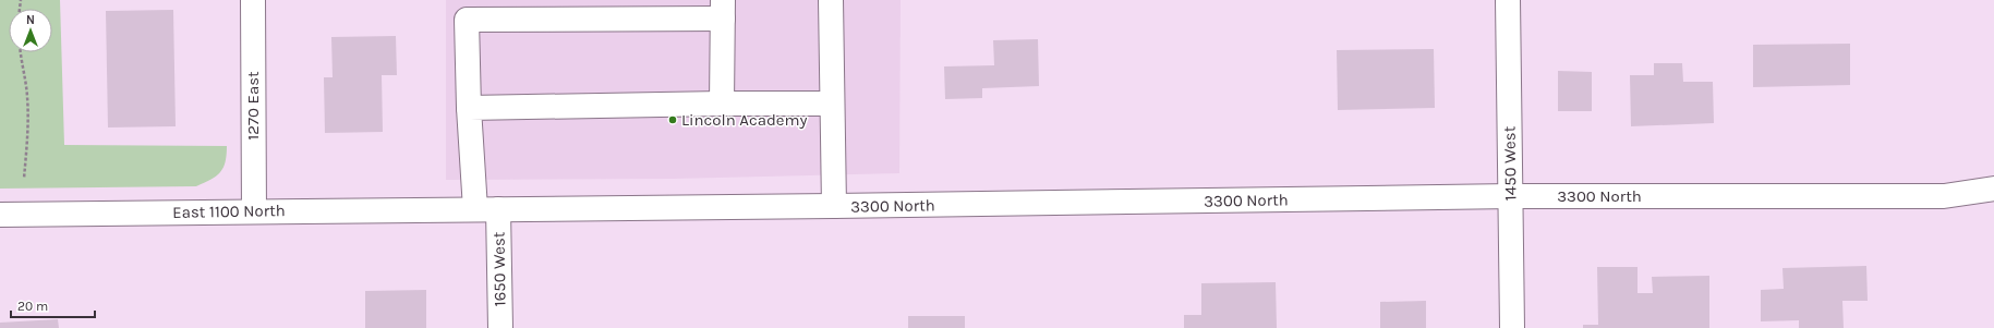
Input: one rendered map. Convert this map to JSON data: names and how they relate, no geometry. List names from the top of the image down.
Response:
{
  "streets": {
    "street": [
      "1270 East",
      "1450 West",
      "3300 North",
      "East 1100 North",
      "1650 West"
    ]
  },
  "crossings": [
    ["1270 East", "East 1100 North"],
    ["1450 West", "3300 North"],
    ["3300 North", "East 1100 North"],
    ["3300 North", "1650 West"],
    ["East 1100 North", "1650 West"]
  ],
  "places": ["Lincoln Academy"],
  "scale_bar": "20 m",
  "north": "top"
}
